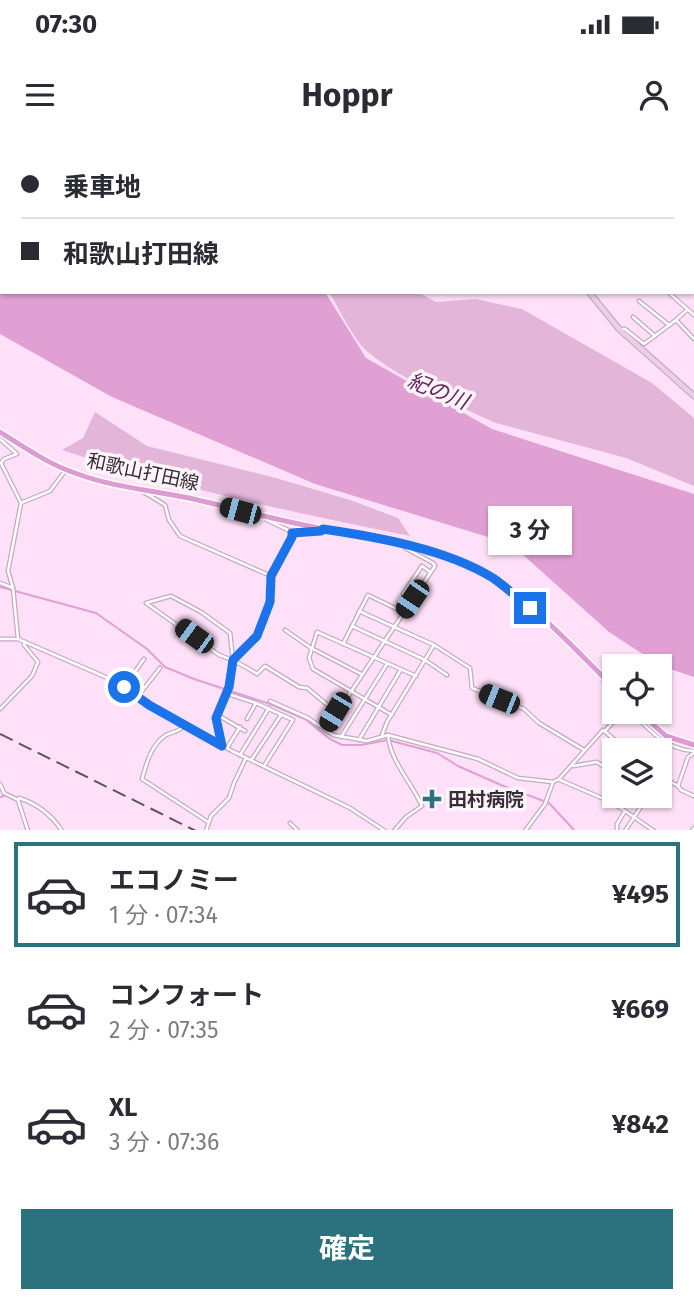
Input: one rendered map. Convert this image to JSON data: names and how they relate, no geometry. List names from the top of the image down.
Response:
{
  "streets": {
    "main road": ["和歌山打田線"]
  },
  "water": ["紀の川"],
  "places": {
    "health": ["田村病院"]
  },
  "page": {
    "status": "07:30",
    "header": "Hoppr",
    "banner": ["乗車地", "和歌山打田線"],
    "bubble": "3 分",
    "list": [
      {
        "name": "エコノミー",
        "note": "1 分 · 07:34",
        "value": "¥495"
      },
      {
        "name": "コンフォート",
        "note": "2 分 · 07:35",
        "value": "¥669"
      },
      {
        "name": "XL",
        "note": "3 分 · 07:36",
        "value": "¥842"
      }
    ],
    "buttons": "確定"
  }
}
